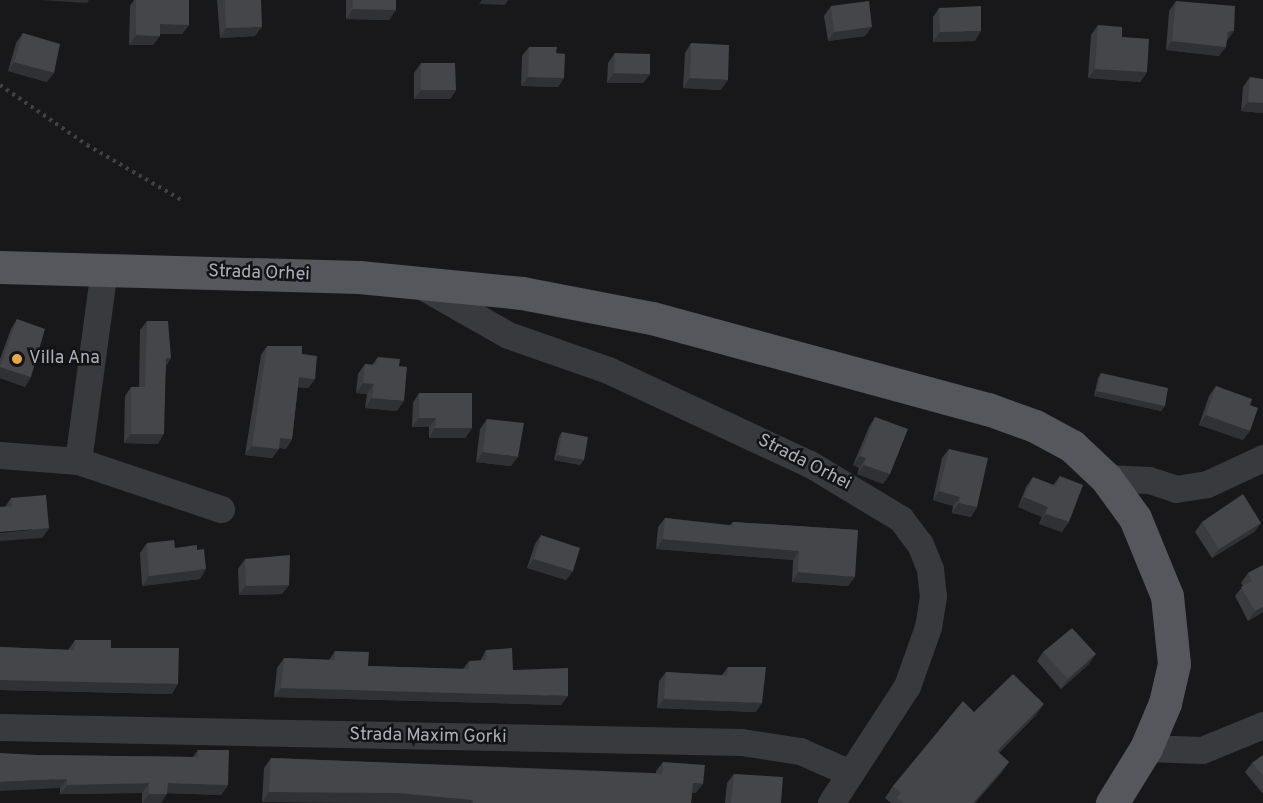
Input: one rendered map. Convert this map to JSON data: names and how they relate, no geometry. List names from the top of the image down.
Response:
{
  "streets": {
    "main road": ["Strada Orhei"],
    "street": ["Strada Maxim Gorki"]
  },
  "crossings": [
    ["Strada Orhei", "Strada Maxim Gorki"]
  ],
  "places": ["Villa Ana"]
}
